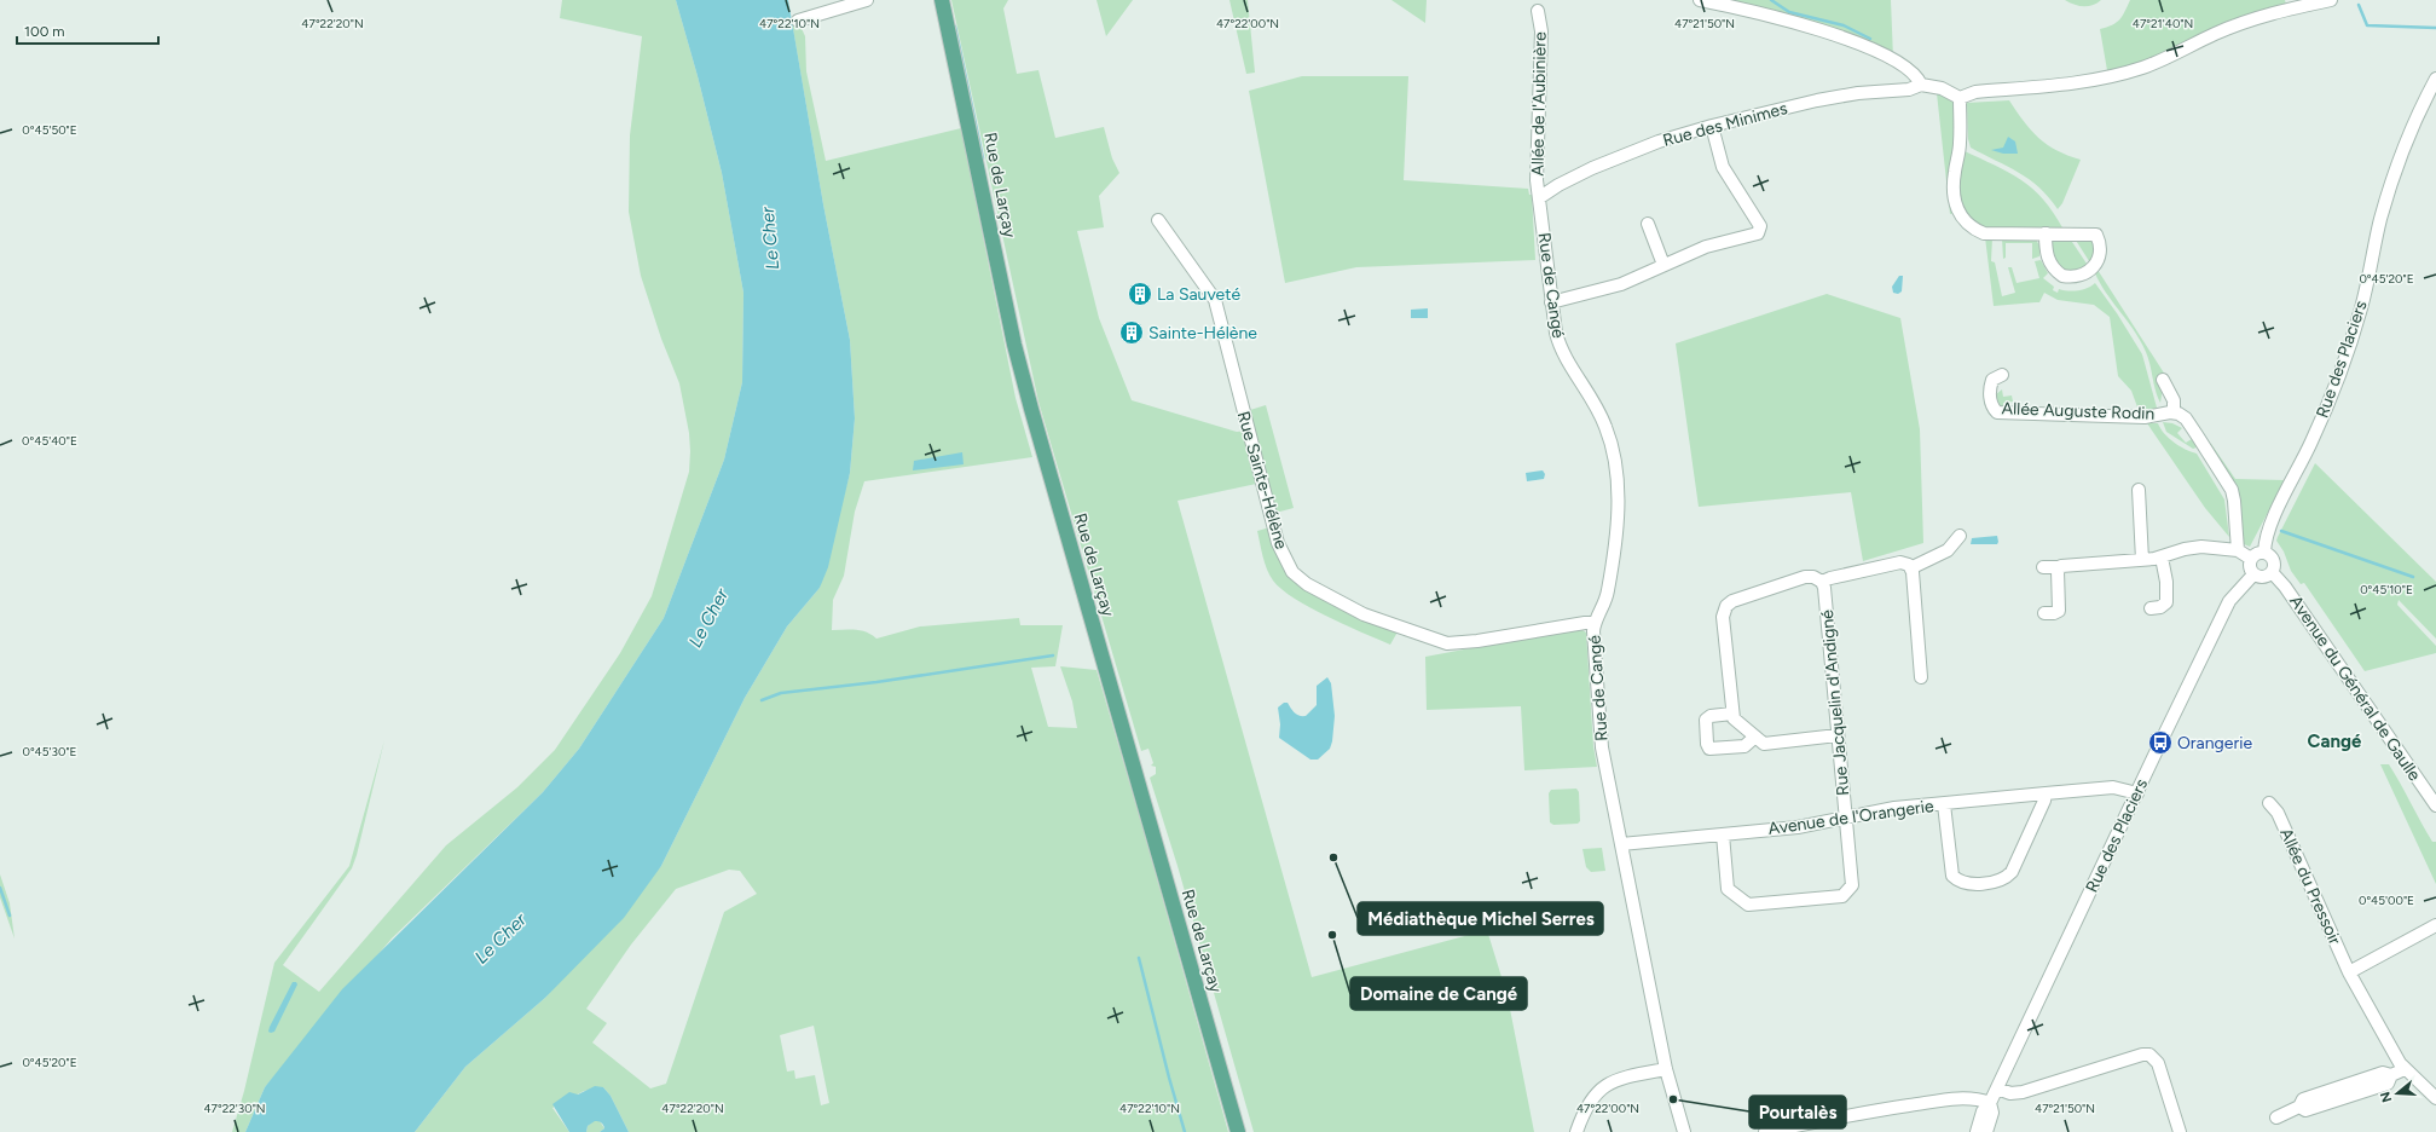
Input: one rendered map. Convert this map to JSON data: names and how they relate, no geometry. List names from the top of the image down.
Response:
{
  "streets": {
    "main road": ["Rue de Larçay"],
    "street": [
      "Allée de l'Aubinière",
      "Rue des Minimes",
      "Rue de Cangé",
      "Rue des Placiers",
      "Allée Auguste Rodin",
      "Rue Sainte-Hélène",
      "Avenue du Général de Gaulle",
      "Rue Jacquelin d'Andigné",
      "Avenue de l'Orangerie",
      "Allée du Pressoir"
    ]
  },
  "crossings": [
    ["Allée de l'Aubinière", "Rue des Minimes"],
    ["Allée de l'Aubinière", "Rue de Cangé"],
    ["Rue des Minimes", "Rue de Cangé"],
    ["Rue de Cangé", "Rue Sainte-Hélène"],
    ["Rue de Cangé", "Avenue de l'Orangerie"],
    ["Rue des Placiers", "Avenue du Général de Gaulle"],
    ["Rue des Placiers", "Avenue de l'Orangerie"],
    ["Rue Jacquelin d'Andigné", "Avenue de l'Orangerie"]
  ],
  "districts": ["Cangé"],
  "water": ["Le Cher"],
  "places": {
    "building": ["La Sauveté", "Sainte-Hélène"],
    "bus stop": ["Orangerie"],
    "other": ["Médiathèque Michel Serres", "Domaine de Cangé", "Pourtalès"]
  },
  "scale_bar": "100 m",
  "north": "left",
  "coordinates": [
    "47°22'20\"N",
    "47°22'10\"N",
    "47°22'00\"N",
    "47°21'50\"N",
    "47°21'40\"N",
    "0°45'50\"E",
    "0°45'20\"E",
    "0°45'40\"E",
    "0°45'10\"E",
    "0°45'30\"E",
    "0°45'00\"E",
    "47°22'30\"N"
  ]
}
